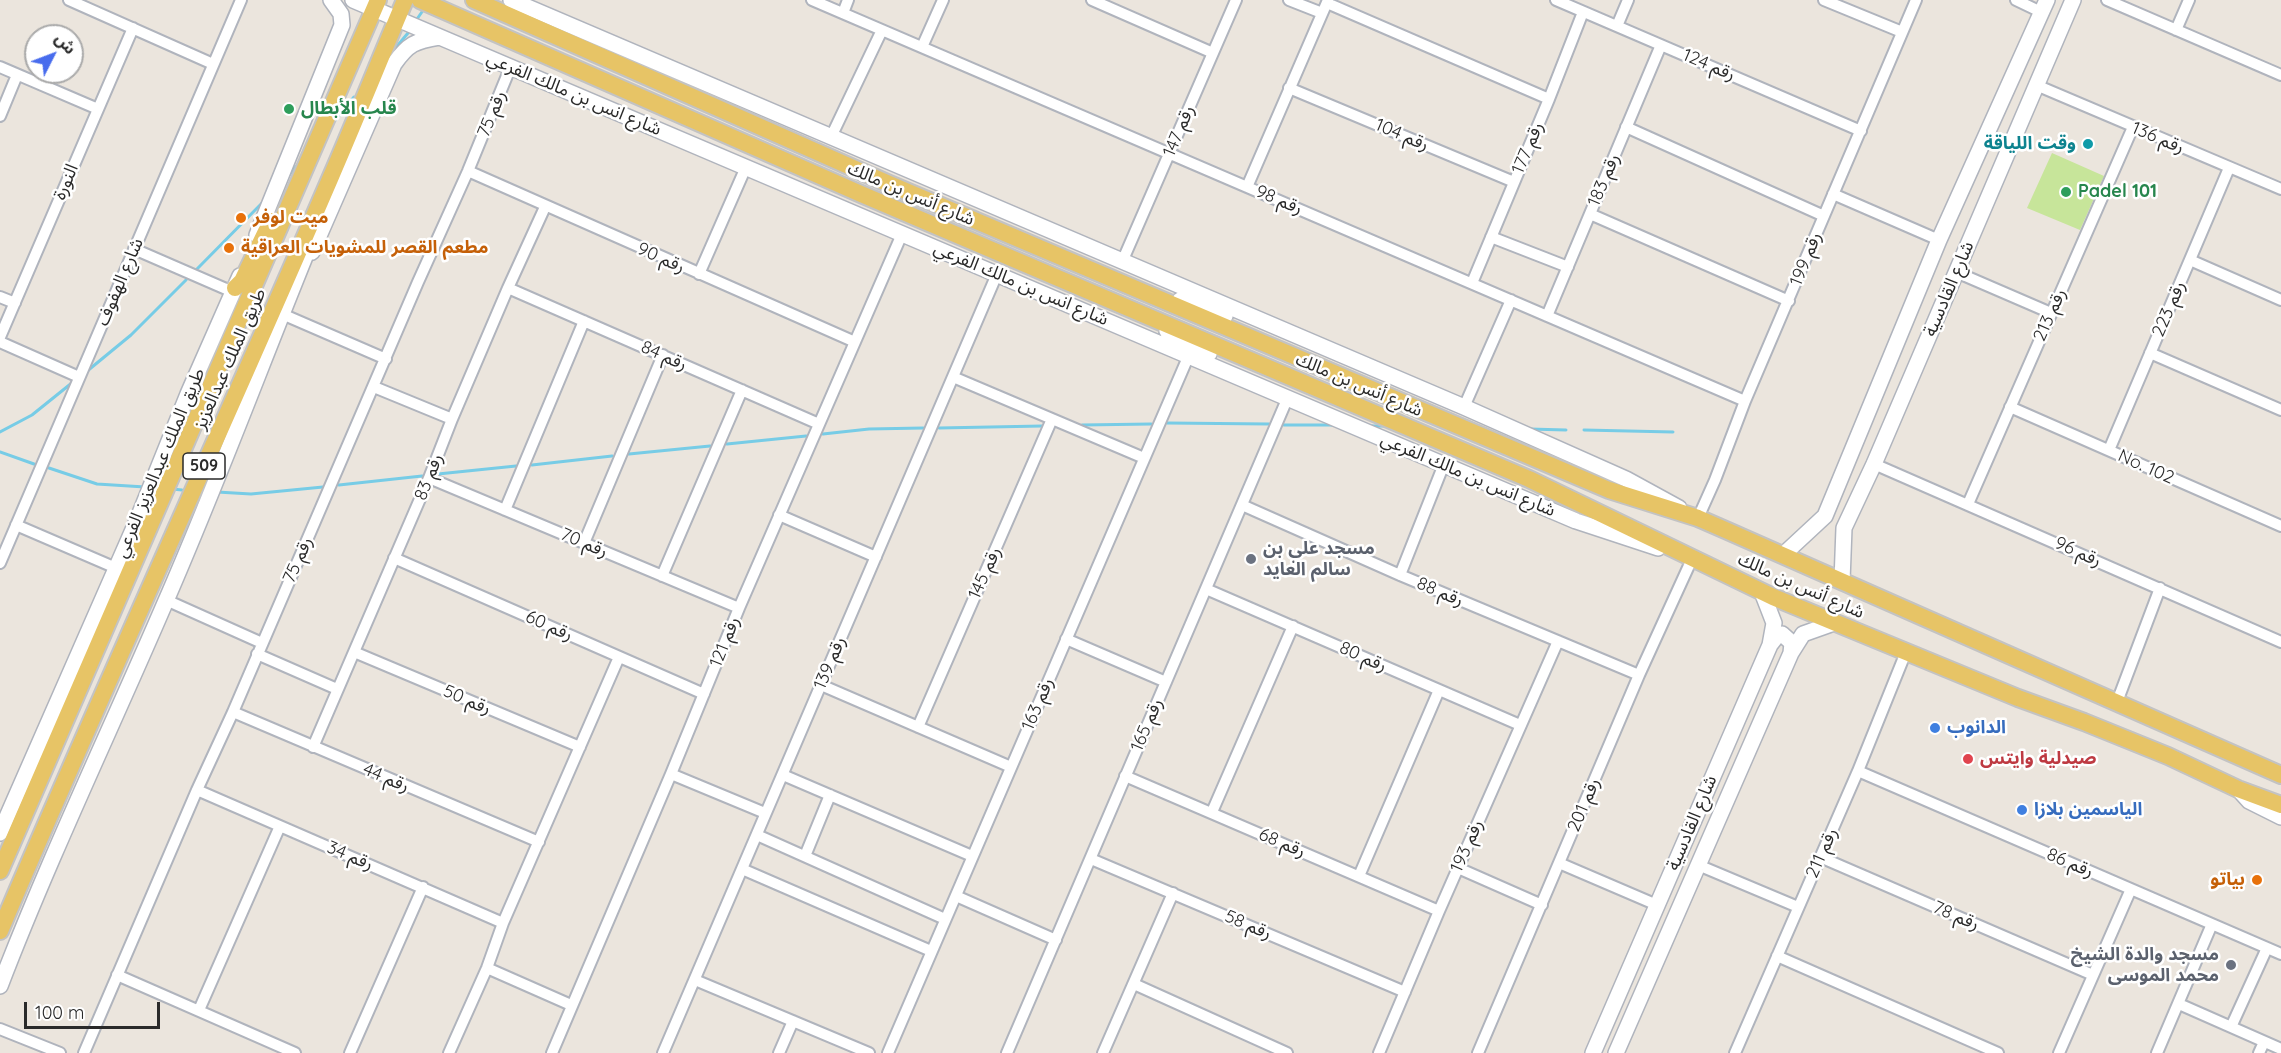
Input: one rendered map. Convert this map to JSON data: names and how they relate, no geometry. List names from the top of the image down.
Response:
{
  "streets": {
    "main road": ["شارع أنس بن مالك", "طريق الملك عبدالعزيز", "509"],
    "street": [
      "رقم 124",
      "شارع انس بن مالك الفرعي",
      "رقم 75",
      "رقم 147",
      "رقم 104",
      "رقم 136",
      "رقم 177",
      "رقم 183",
      "النورة",
      "رقم 98",
      "رقم 90",
      "رقم 199",
      "شارع الهفوف",
      "شارع القادسية",
      "رقم 223",
      "رقم 213",
      "رقم 84",
      "طريق الملك عبدالعزيز الفرعي",
      "No. 102",
      "رقم 83",
      "رقم 70",
      "رقم 96",
      "رقم 145",
      "رقم 88",
      "رقم 60",
      "رقم 121",
      "رقم 80",
      "رقم 139",
      "رقم 50",
      "رقم 163",
      "رقم 165",
      "رقم 44",
      "رقم 201",
      "رقم 68",
      "رقم 193",
      "رقم 211",
      "رقم 34",
      "رقم 86",
      "رقم 78",
      "رقم 58"
    ]
  },
  "crossings": [
    ["رقم 124", "رقم 177"],
    ["رقم 124", "رقم 183"],
    ["رقم 124", "رقم 199"],
    ["شارع انس بن مالك الفرعي", "رقم 75"],
    ["شارع انس بن مالك الفرعي", "شارع أنس بن مالك"],
    ["شارع انس بن مالك الفرعي", "طريق الملك عبدالعزيز"],
    ["شارع انس بن مالك الفرعي", "رقم 121"],
    ["شارع انس بن مالك الفرعي", "رقم 139"],
    ["شارع انس بن مالك الفرعي", "رقم 163"],
    ["شارع انس بن مالك الفرعي", "رقم 165"],
    ["شارع انس بن مالك الفرعي", "رقم 201"],
    ["رقم 75", "رقم 90"],
    ["رقم 75", "رقم 44"],
    ["رقم 75", "رقم 34"],
    ["رقم 147", "رقم 98"],
    ["رقم 104", "رقم 177"],
    ["رقم 136", "شارع القادسية"],
    ["رقم 136", "رقم 223"],
    ["رقم 136", "رقم 213"],
    ["رقم 177", "رقم 98"],
    ["رقم 183", "رقم 98"],
    ["شارع أنس بن مالك", "رقم 199"],
    ["شارع أنس بن مالك", "شارع القادسية"],
    ["شارع أنس بن مالك", "رقم 201"],
    ["شارع أنس بن مالك", "رقم 211"],
    ["رقم 98", "رقم 199"],
    ["رقم 90", "رقم 83"],
    ["رقم 90", "رقم 121"],
    ["شارع القادسية", "رقم 96"],
    ["رقم 223", "No. 102"],
    ["رقم 213", "No. 102"],
    ["رقم 213", "رقم 96"],
    ["رقم 84", "رقم 83"],
    ["رقم 84", "رقم 121"],
    ["رقم 83", "رقم 70"],
    ["رقم 83", "رقم 60"],
    ["رقم 83", "رقم 50"],
    ["رقم 83", "رقم 44"],
    ["رقم 70", "رقم 121"],
    ["رقم 88", "رقم 165"],
    ["رقم 88", "رقم 201"],
    ["رقم 88", "رقم 193"],
    ["رقم 60", "رقم 121"],
    ["رقم 80", "رقم 165"],
    ["رقم 80", "رقم 193"],
    ["رقم 165", "رقم 68"],
    ["رقم 165", "رقم 58"],
    ["رقم 68", "رقم 193"],
    ["رقم 193", "رقم 58"],
    ["رقم 211", "رقم 86"],
    ["رقم 211", "رقم 78"]
  ],
  "places": [
    "قلب الأبطال",
    "وقت اللياقة",
    "Padel 101",
    "ميت لوفر",
    "مطعم القصر للمشويات العراقية",
    "مسجد علي بن سالم العايد",
    "الدانوب",
    "صيدلية وايتس",
    "الياسمين بلازا",
    "بياتو",
    "مسجد والدة الشيخ محمد الموسى"
  ],
  "scale_bar": "100 m",
  "north": "top right"
}
